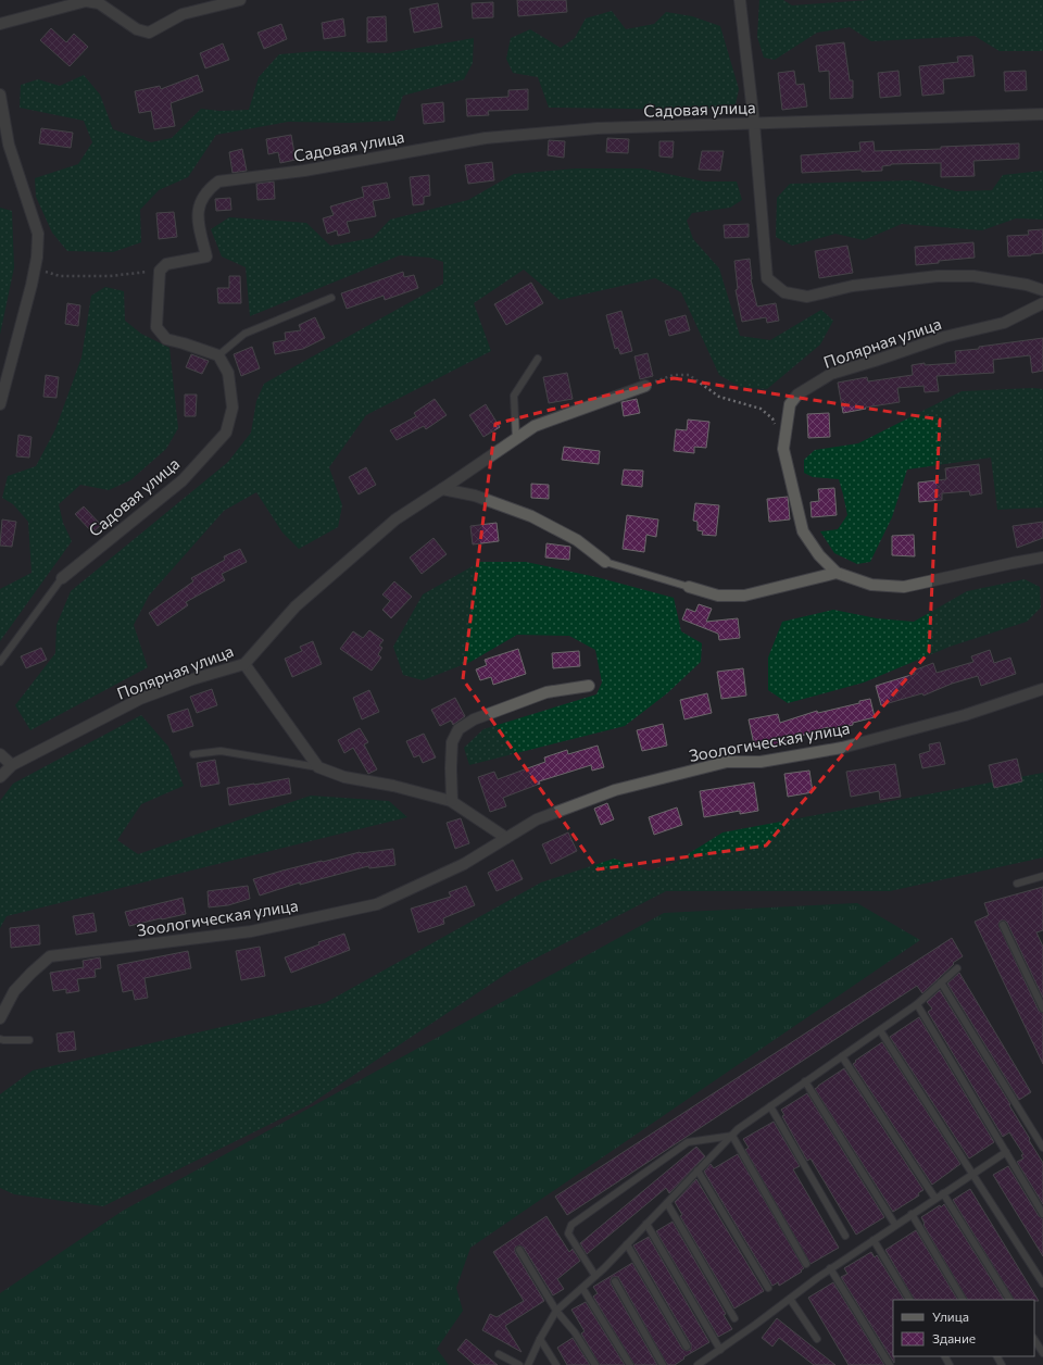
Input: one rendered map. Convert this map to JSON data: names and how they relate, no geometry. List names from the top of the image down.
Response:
{
  "streets": {
    "street": ["Садовая улица", "Полярная улица", "Зоологическая улица"]
  },
  "legend": ["Улица", "Здание"]
}
